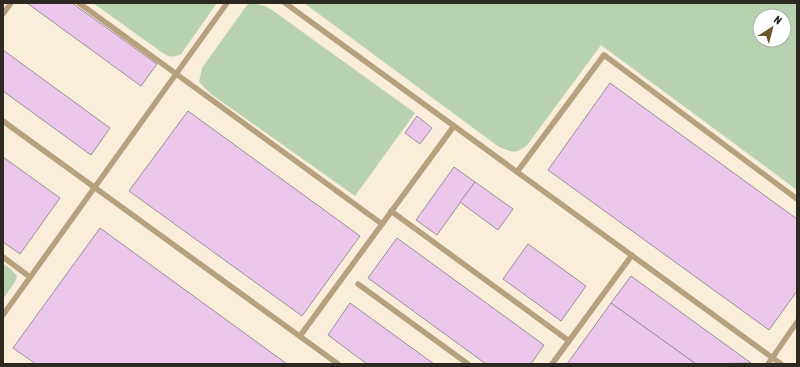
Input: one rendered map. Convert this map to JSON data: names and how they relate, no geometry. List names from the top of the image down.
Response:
{
  "north": "top right"
}
